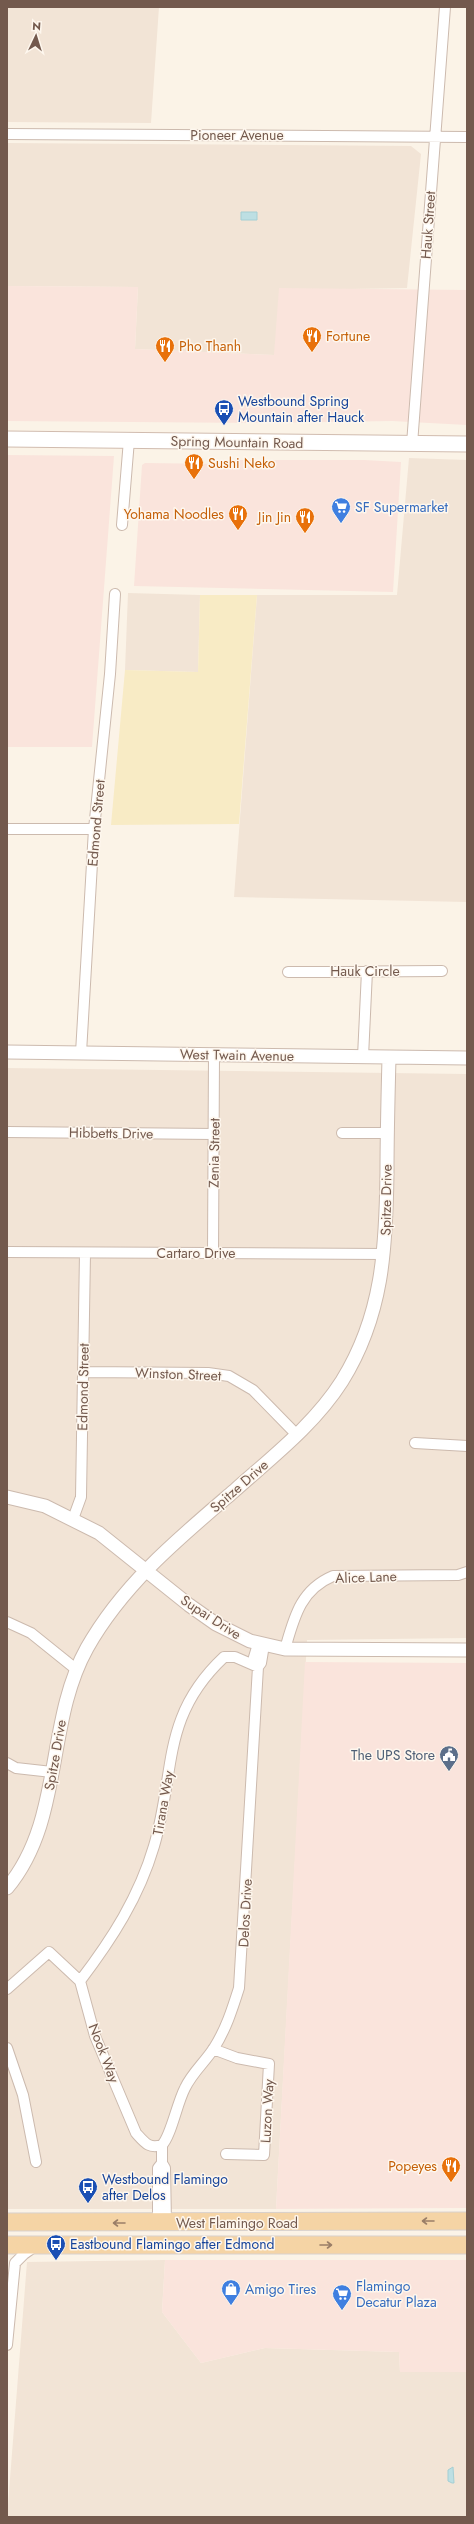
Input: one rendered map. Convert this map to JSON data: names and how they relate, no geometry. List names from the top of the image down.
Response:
{
  "streets": {
    "main road": ["Spring Mountain Road", "West Flamingo Road"],
    "street": [
      "Pioneer Avenue",
      "Hauk Street",
      "Edmond Street",
      "Hauk Circle",
      "West Twain Avenue",
      "Hibbetts Drive",
      "Zenia Street",
      "Spitze Drive",
      "Cartaro Drive",
      "Winston Street",
      "Alice Lane",
      "Supai Drive",
      "Tirana Way",
      "Delos Drive",
      "Nook Way",
      "Luzon Way"
    ]
  },
  "crossings": [
    ["Pioneer Avenue", "Hauk Street"],
    ["Hauk Street", "Spring Mountain Road"],
    ["Edmond Street", "West Twain Avenue"],
    ["Edmond Street", "Cartaro Drive"],
    ["Edmond Street", "Winston Street"],
    ["Edmond Street", "Supai Drive"],
    ["West Twain Avenue", "Zenia Street"],
    ["West Twain Avenue", "Spitze Drive"],
    ["Hibbetts Drive", "Zenia Street"],
    ["Zenia Street", "Cartaro Drive"],
    ["Spitze Drive", "Cartaro Drive"],
    ["Spitze Drive", "Winston Street"],
    ["Spitze Drive", "Supai Drive"],
    ["Alice Lane", "Supai Drive"],
    ["Supai Drive", "Delos Drive"],
    ["Tirana Way", "Delos Drive"],
    ["Tirana Way", "Nook Way"],
    ["Delos Drive", "Nook Way"],
    ["Delos Drive", "Luzon Way"],
    ["Delos Drive", "West Flamingo Road"]
  ],
  "places": {
    "restaurant": [
      "Fortune",
      "Pho Thanh",
      "Sushi Neko",
      "Yohama Noodles",
      "Jin Jin",
      "Popeyes"
    ],
    "bus stop": ["Westbound Spring Mountain after Hauck", "Westbound Flamingo after Delos", "Eastbound Flamingo after Edmond"],
    "supermarket": ["SF Supermarket", "Flamingo Decatur Plaza"],
    "public building": ["The UPS Store"],
    "shop": ["Amigo Tires"]
  },
  "north": "top"
}
